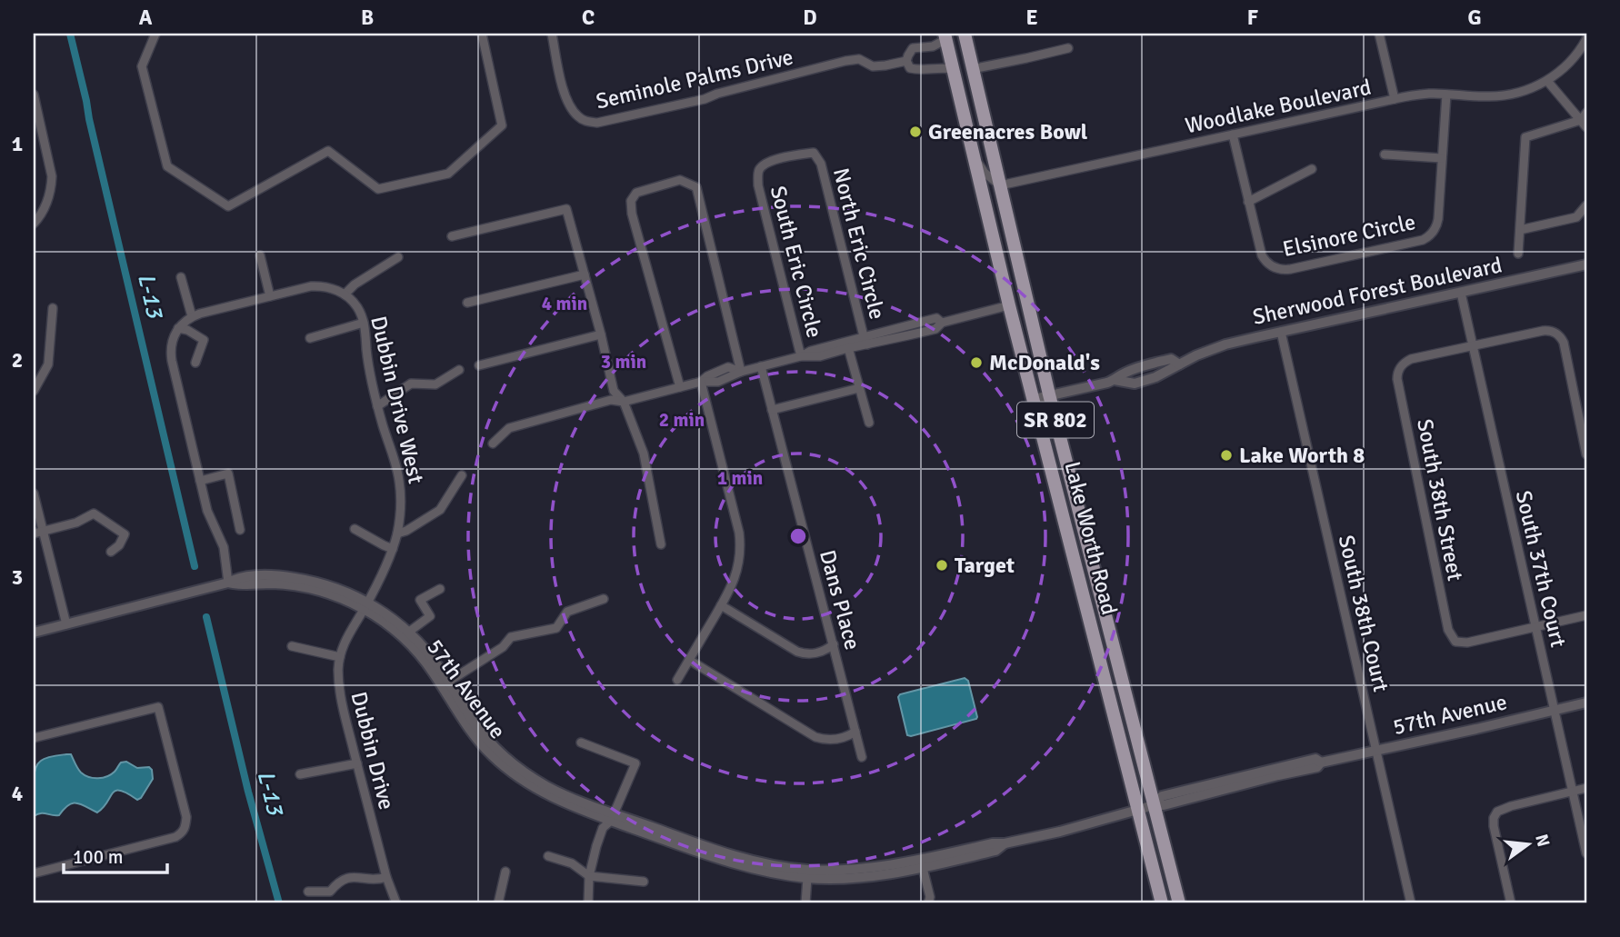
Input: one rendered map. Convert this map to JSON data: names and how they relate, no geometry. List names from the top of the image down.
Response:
{
  "streets": {
    "main road": ["SR 802", "Lake Worth Road"],
    "street": [
      "Seminole Palms Drive",
      "Woodlake Boulevard",
      "Elsinore Circle",
      "North Eric Circle",
      "South Eric Circle",
      "Sherwood Forest Boulevard",
      "Dubbin Drive West",
      "South 38th Street",
      "South 37th Court",
      "Dans Place",
      "South 38th Court",
      "57th Avenue",
      "Dubbin Drive"
    ]
  },
  "crossings": [
    ["Seminole Palms Drive", "Lake Worth Road"],
    ["Woodlake Boulevard", "Elsinore Circle"],
    ["Woodlake Boulevard", "Lake Worth Road"],
    ["North Eric Circle", "South Eric Circle"],
    ["Sherwood Forest Boulevard", "Lake Worth Road"],
    ["Sherwood Forest Boulevard", "South 37th Court"],
    ["Sherwood Forest Boulevard", "South 38th Court"],
    ["Dubbin Drive West", "57th Avenue"],
    ["Dubbin Drive West", "Dubbin Drive"],
    ["South 38th Street", "South 37th Court"],
    ["Lake Worth Road", "57th Avenue"],
    ["South 37th Court", "57th Avenue"],
    ["South 38th Court", "57th Avenue"],
    ["57th Avenue", "Dubbin Drive"]
  ],
  "water": ["L-13"],
  "places": [
    "Greenacres Bowl",
    "McDonald's",
    "Lake Worth 8",
    "Target"
  ],
  "scale_bar": "100 m",
  "north": "right",
  "grid": {
    "columns": [
      "A",
      "B",
      "C",
      "D",
      "E",
      "F",
      "G"
    ],
    "rows": [
      "1",
      "2",
      "3",
      "4"
    ]
  },
  "rings": [
    "4 min",
    "3 min",
    "2 min",
    "1 min"
  ]
}
